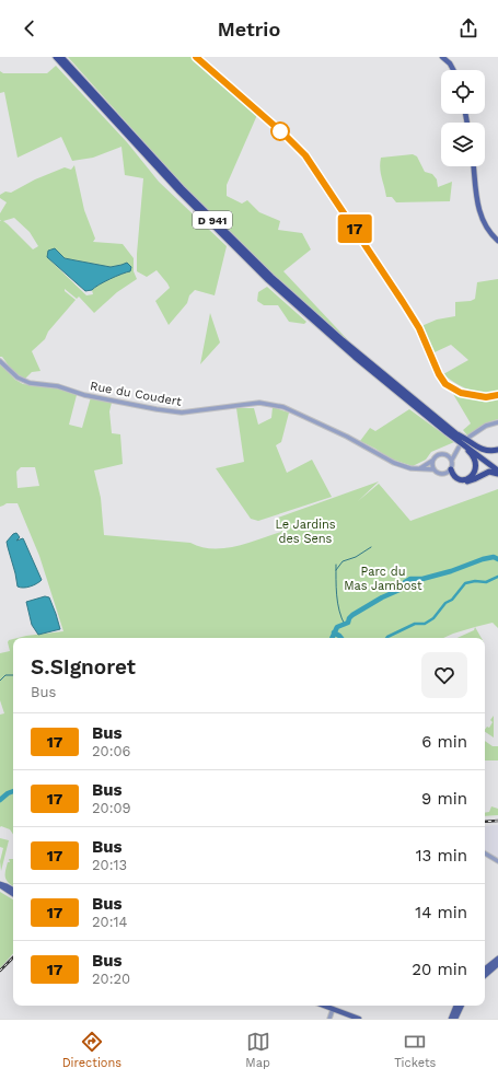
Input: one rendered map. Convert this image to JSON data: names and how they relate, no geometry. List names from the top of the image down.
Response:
{
  "streets": {
    "highway": ["D 941"],
    "street": ["Rue du Coudert"]
  },
  "parks": ["Le Jardins des Sens", "Parc du Mas Jambost"],
  "lines": ["bus line 17"],
  "page": {
    "header": "Metrio",
    "on_map": "17",
    "heading": ["S.SIgnoret", "Bus"],
    "list": [
      {
        "mark": "17",
        "name": "Bus",
        "note": "20:06",
        "value": "6 min"
      },
      {
        "mark": "17",
        "name": "Bus",
        "note": "20:09",
        "value": "9 min"
      },
      {
        "mark": "17",
        "name": "Bus",
        "note": "20:13",
        "value": "13 min"
      },
      {
        "mark": "17",
        "name": "Bus",
        "note": "20:14",
        "value": "14 min"
      },
      {
        "mark": "17",
        "name": "Bus",
        "note": "20:20",
        "value": "20 min"
      }
    ],
    "tabs": ["Directions", "Map", "Tickets"]
  }
}
